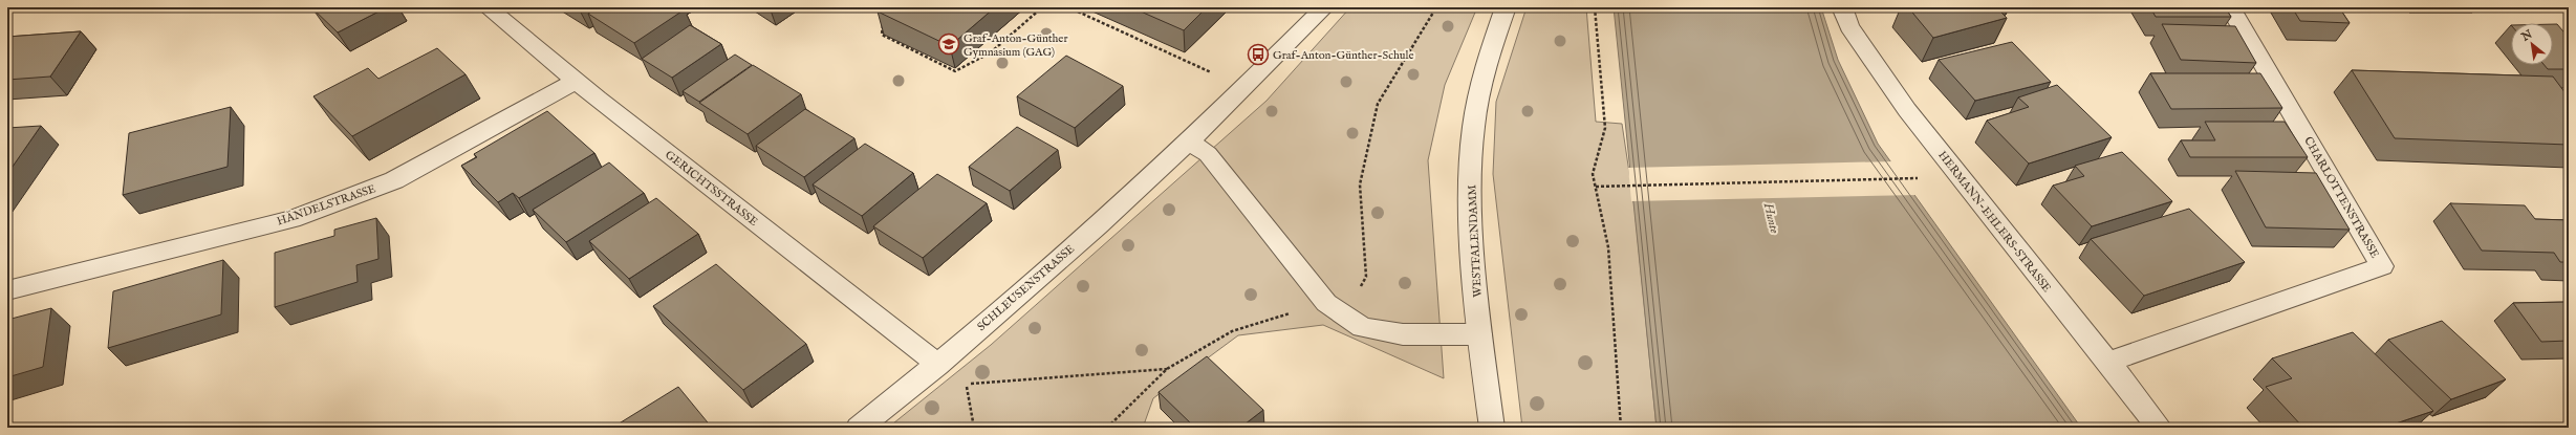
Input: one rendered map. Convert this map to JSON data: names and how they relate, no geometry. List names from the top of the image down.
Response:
{
  "streets": {
    "street": [
      "GERICHTSSTRASSE",
      "CHARLOTTENSTRASSE",
      "HÄNDELSTRASSE",
      "HERMANN-EHLERS-STRASSE",
      "WESTFALENDAMM",
      "SCHLEUSENSTRASSE"
    ]
  },
  "crossings": [
    ["GERICHTSSTRASSE", "HÄNDELSTRASSE"],
    ["GERICHTSSTRASSE", "SCHLEUSENSTRASSE"],
    ["CHARLOTTENSTRASSE", "HERMANN-EHLERS-STRASSE"]
  ],
  "water": ["Hunte"],
  "places": {
    "school or university": ["Graf-Anton-Günther Gymnasium (GAG)"],
    "bus stop": ["Graf-Anton-Günther-Schule"]
  },
  "north": "top left"
}
